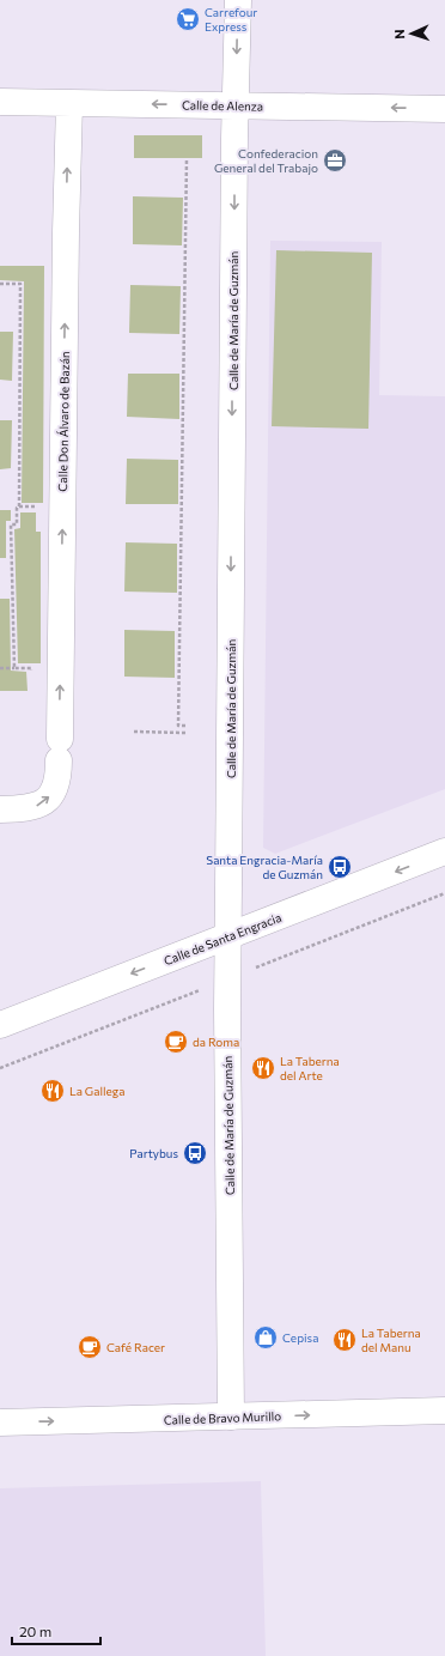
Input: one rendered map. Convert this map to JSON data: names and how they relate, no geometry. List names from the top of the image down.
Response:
{
  "streets": {
    "street": [
      "Calle de Alenza",
      "Calle de María de Guzmán",
      "Calle Don Álvaro de Bazán",
      "Calle de Santa Engracia",
      "Calle de Bravo Murillo"
    ]
  },
  "crossings": [
    ["Calle de Alenza", "Calle de María de Guzmán"],
    ["Calle de Alenza", "Calle Don Álvaro de Bazán"],
    ["Calle de María de Guzmán", "Calle de Santa Engracia"],
    ["Calle de María de Guzmán", "Calle de Bravo Murillo"]
  ],
  "one_way": [
    "Calle de Alenza",
    "Calle de María de Guzmán",
    "Calle Don Álvaro de Bazán",
    "Calle de Santa Engracia",
    "Calle de Bravo Murillo"
  ],
  "places": {
    "supermarket": ["Carrefour Express"],
    "office": ["Confederacion General del Trabajo"],
    "bus stop": ["Santa Engracia-María de Guzmán", "Partybus"],
    "cafe": ["da Roma", "Café Racer"],
    "restaurant": ["La Taberna del Arte", "La Gallega", "La Taberna del Manu"],
    "shop": ["Cepisa"]
  },
  "scale_bar": "20 m",
  "north": "left"
}
